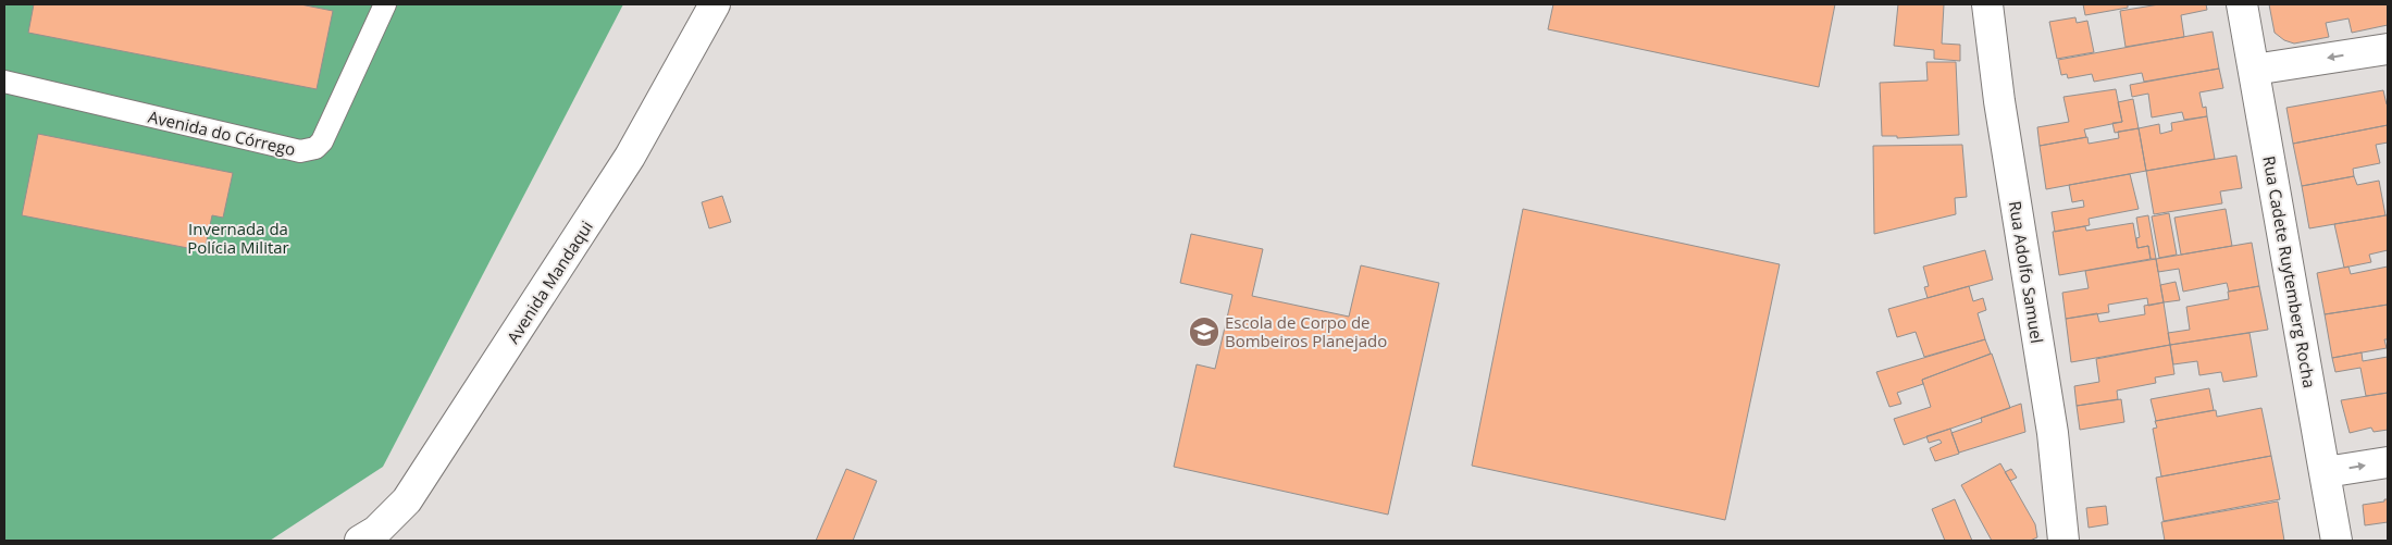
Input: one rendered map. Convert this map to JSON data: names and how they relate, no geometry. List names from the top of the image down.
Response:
{
  "streets": {
    "street": ["Rua Adolfo Samuel", "Rua Cadete Ruytemberg Rocha", "Avenida Mandaqui"],
    "lane": ["Avenida do Córrego"]
  },
  "parks": ["Invernada da Polícia Militar"],
  "places": {
    "school or university": ["Escola de Corpo de Bombeiros Planejado"]
  }
}
